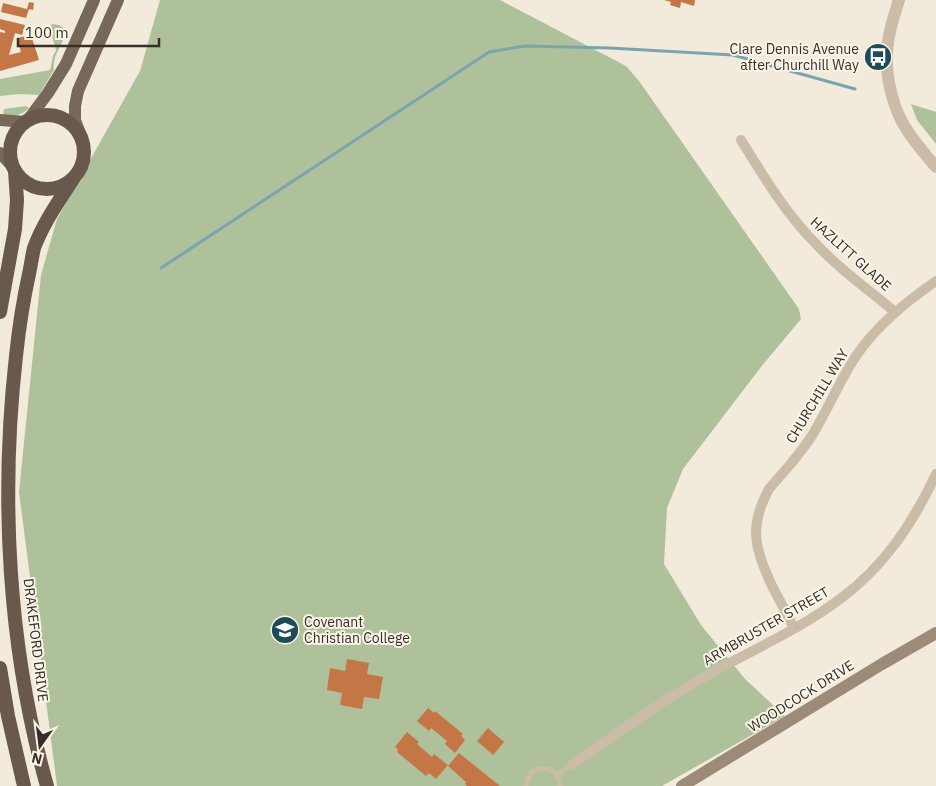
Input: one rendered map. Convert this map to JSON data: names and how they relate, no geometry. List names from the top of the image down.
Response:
{
  "streets": {
    "highway": ["DRAKEFORD DRIVE"],
    "main road": ["WOODCOCK DRIVE"],
    "street": ["HAZLITT GLADE", "CHURCHILL WAY", "ARMBRUSTER STREET"]
  },
  "crossings": [
    ["HAZLITT GLADE", "CHURCHILL WAY"],
    ["CHURCHILL WAY", "ARMBRUSTER STREET"]
  ],
  "places": {
    "bus stop": ["Clare Dennis Avenue after Churchill Way"],
    "school or university": ["Covenant Christian College"]
  },
  "scale_bar": "100 m",
  "north": "bottom"
}
